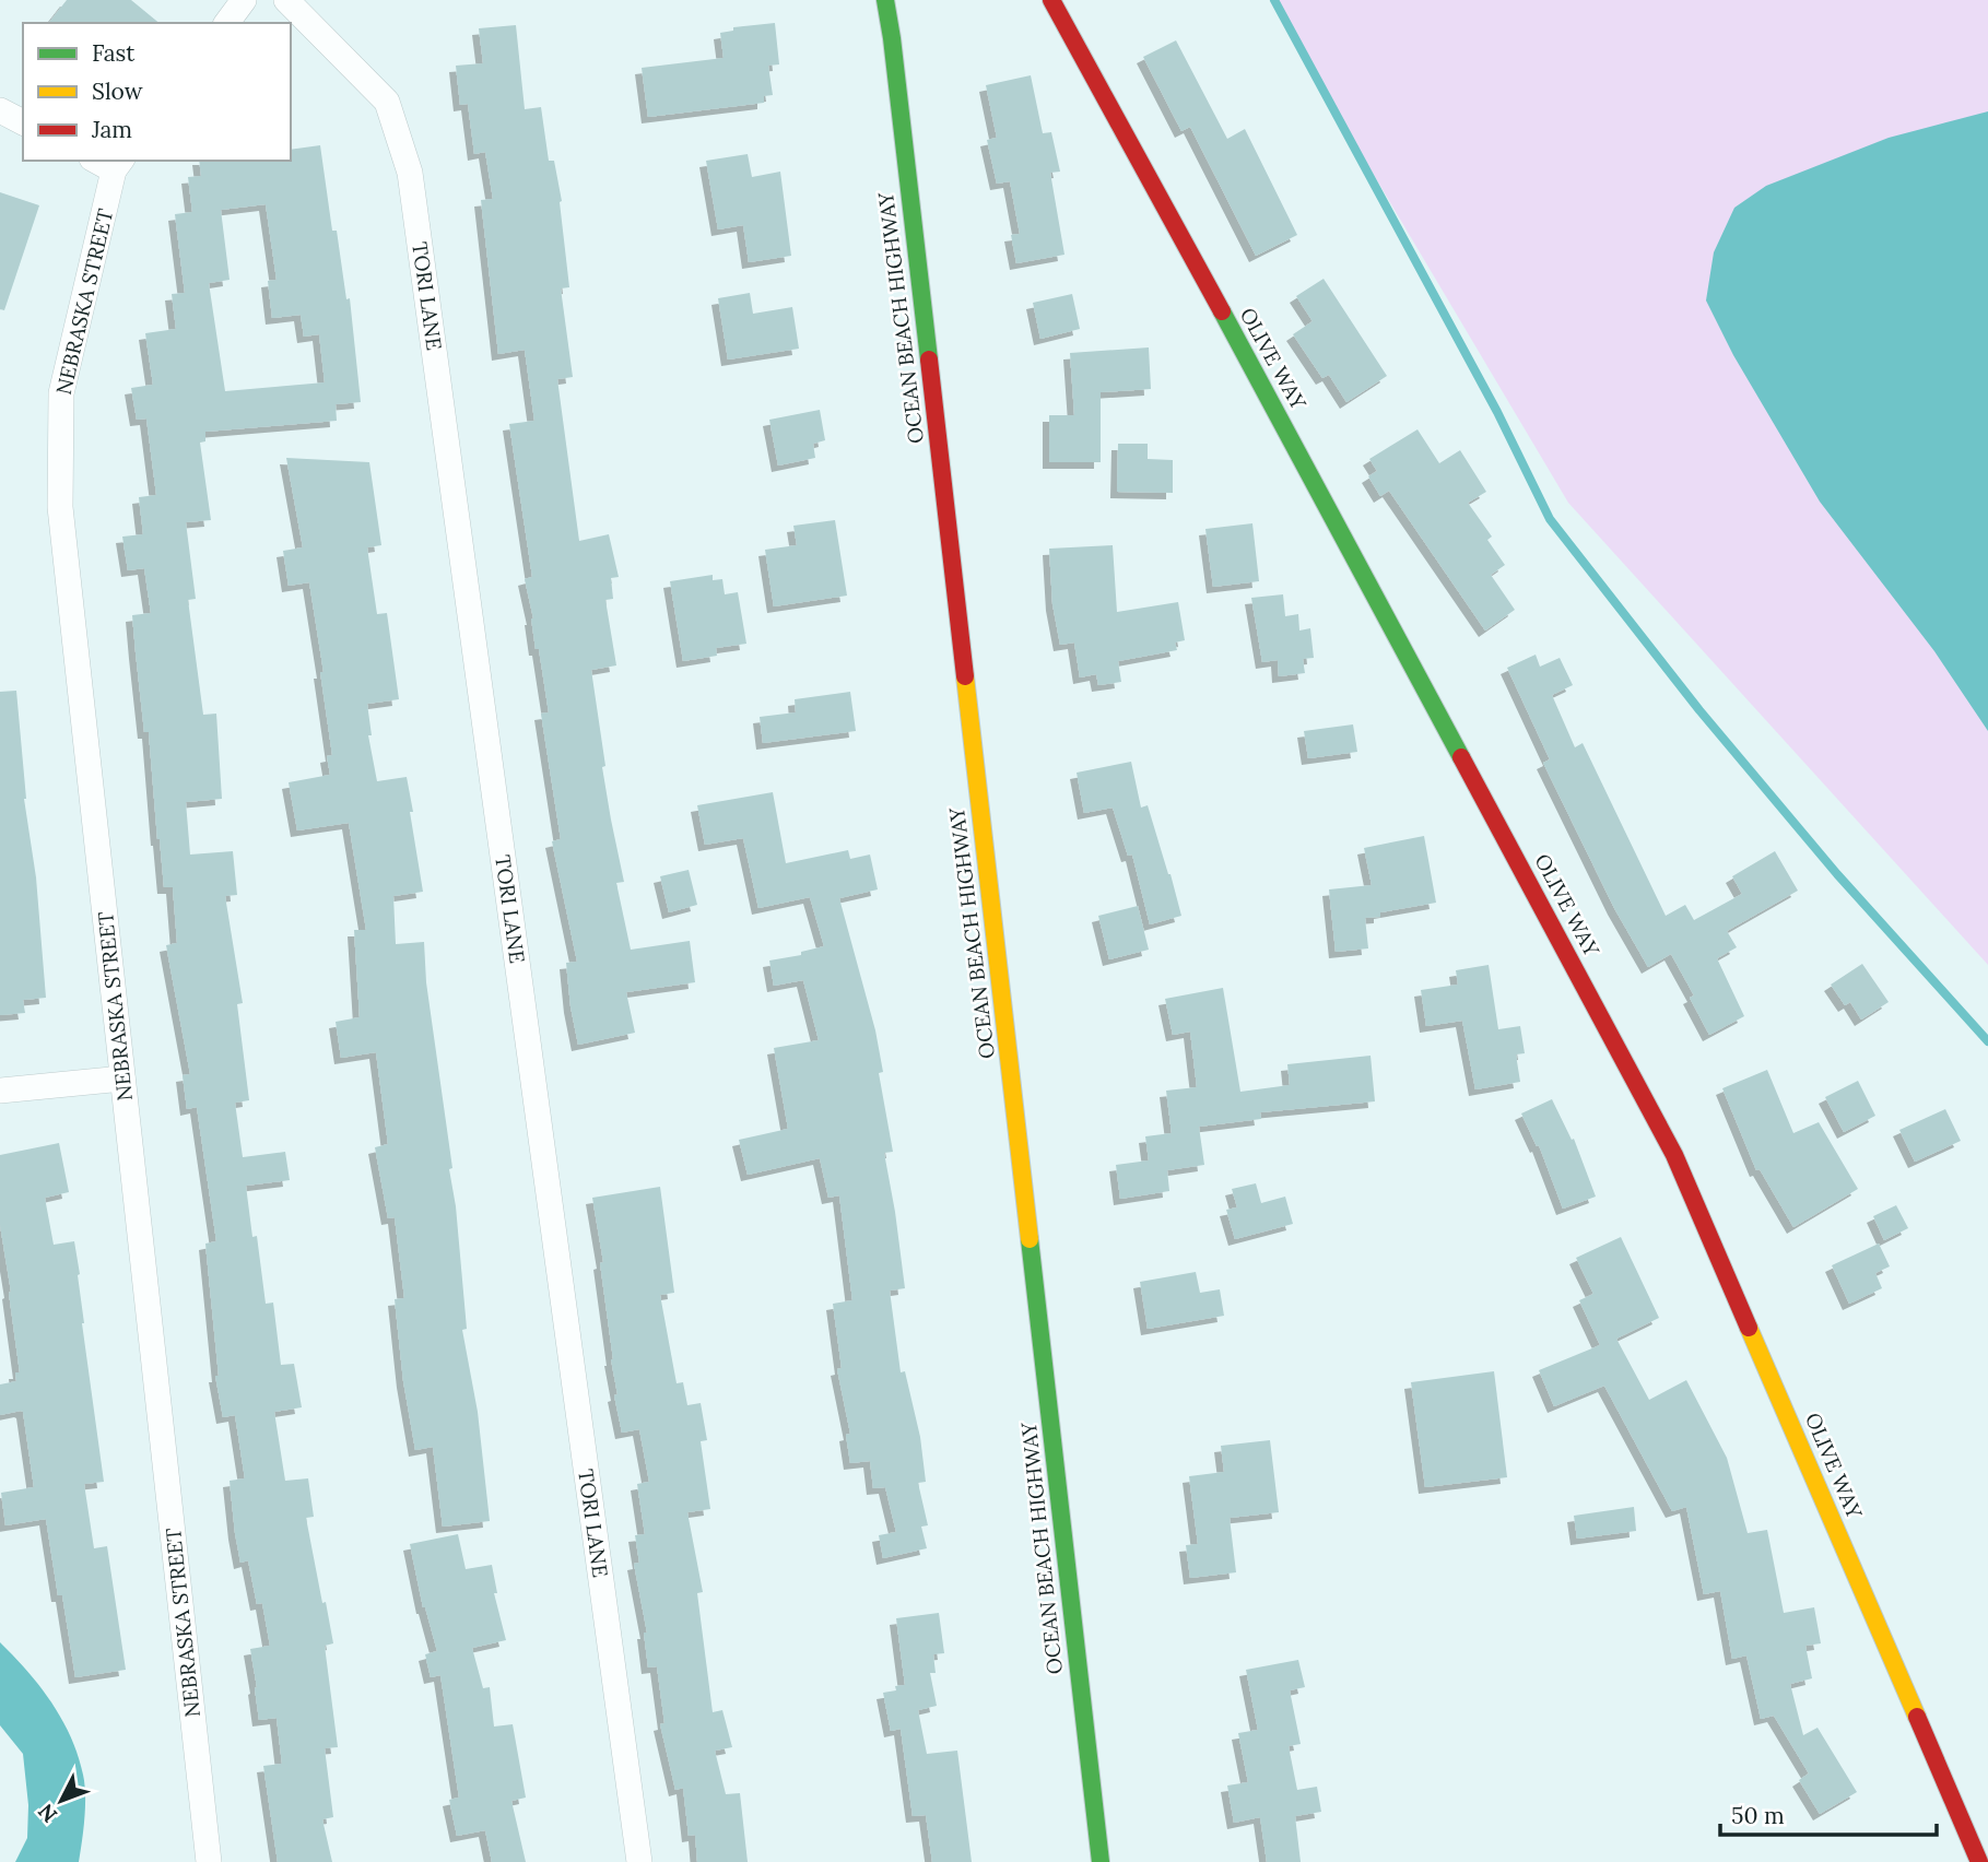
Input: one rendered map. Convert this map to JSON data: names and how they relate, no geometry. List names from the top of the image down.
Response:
{
  "streets": {
    "street": [
      "TORI LANE",
      "NEBRASKA STREET",
      "OCEAN BEACH HIGHWAY",
      "OLIVE WAY"
    ]
  },
  "legend": ["Fast", "Slow", "Jam"],
  "scale_bar": "50 m",
  "north": "bottom left"
}
